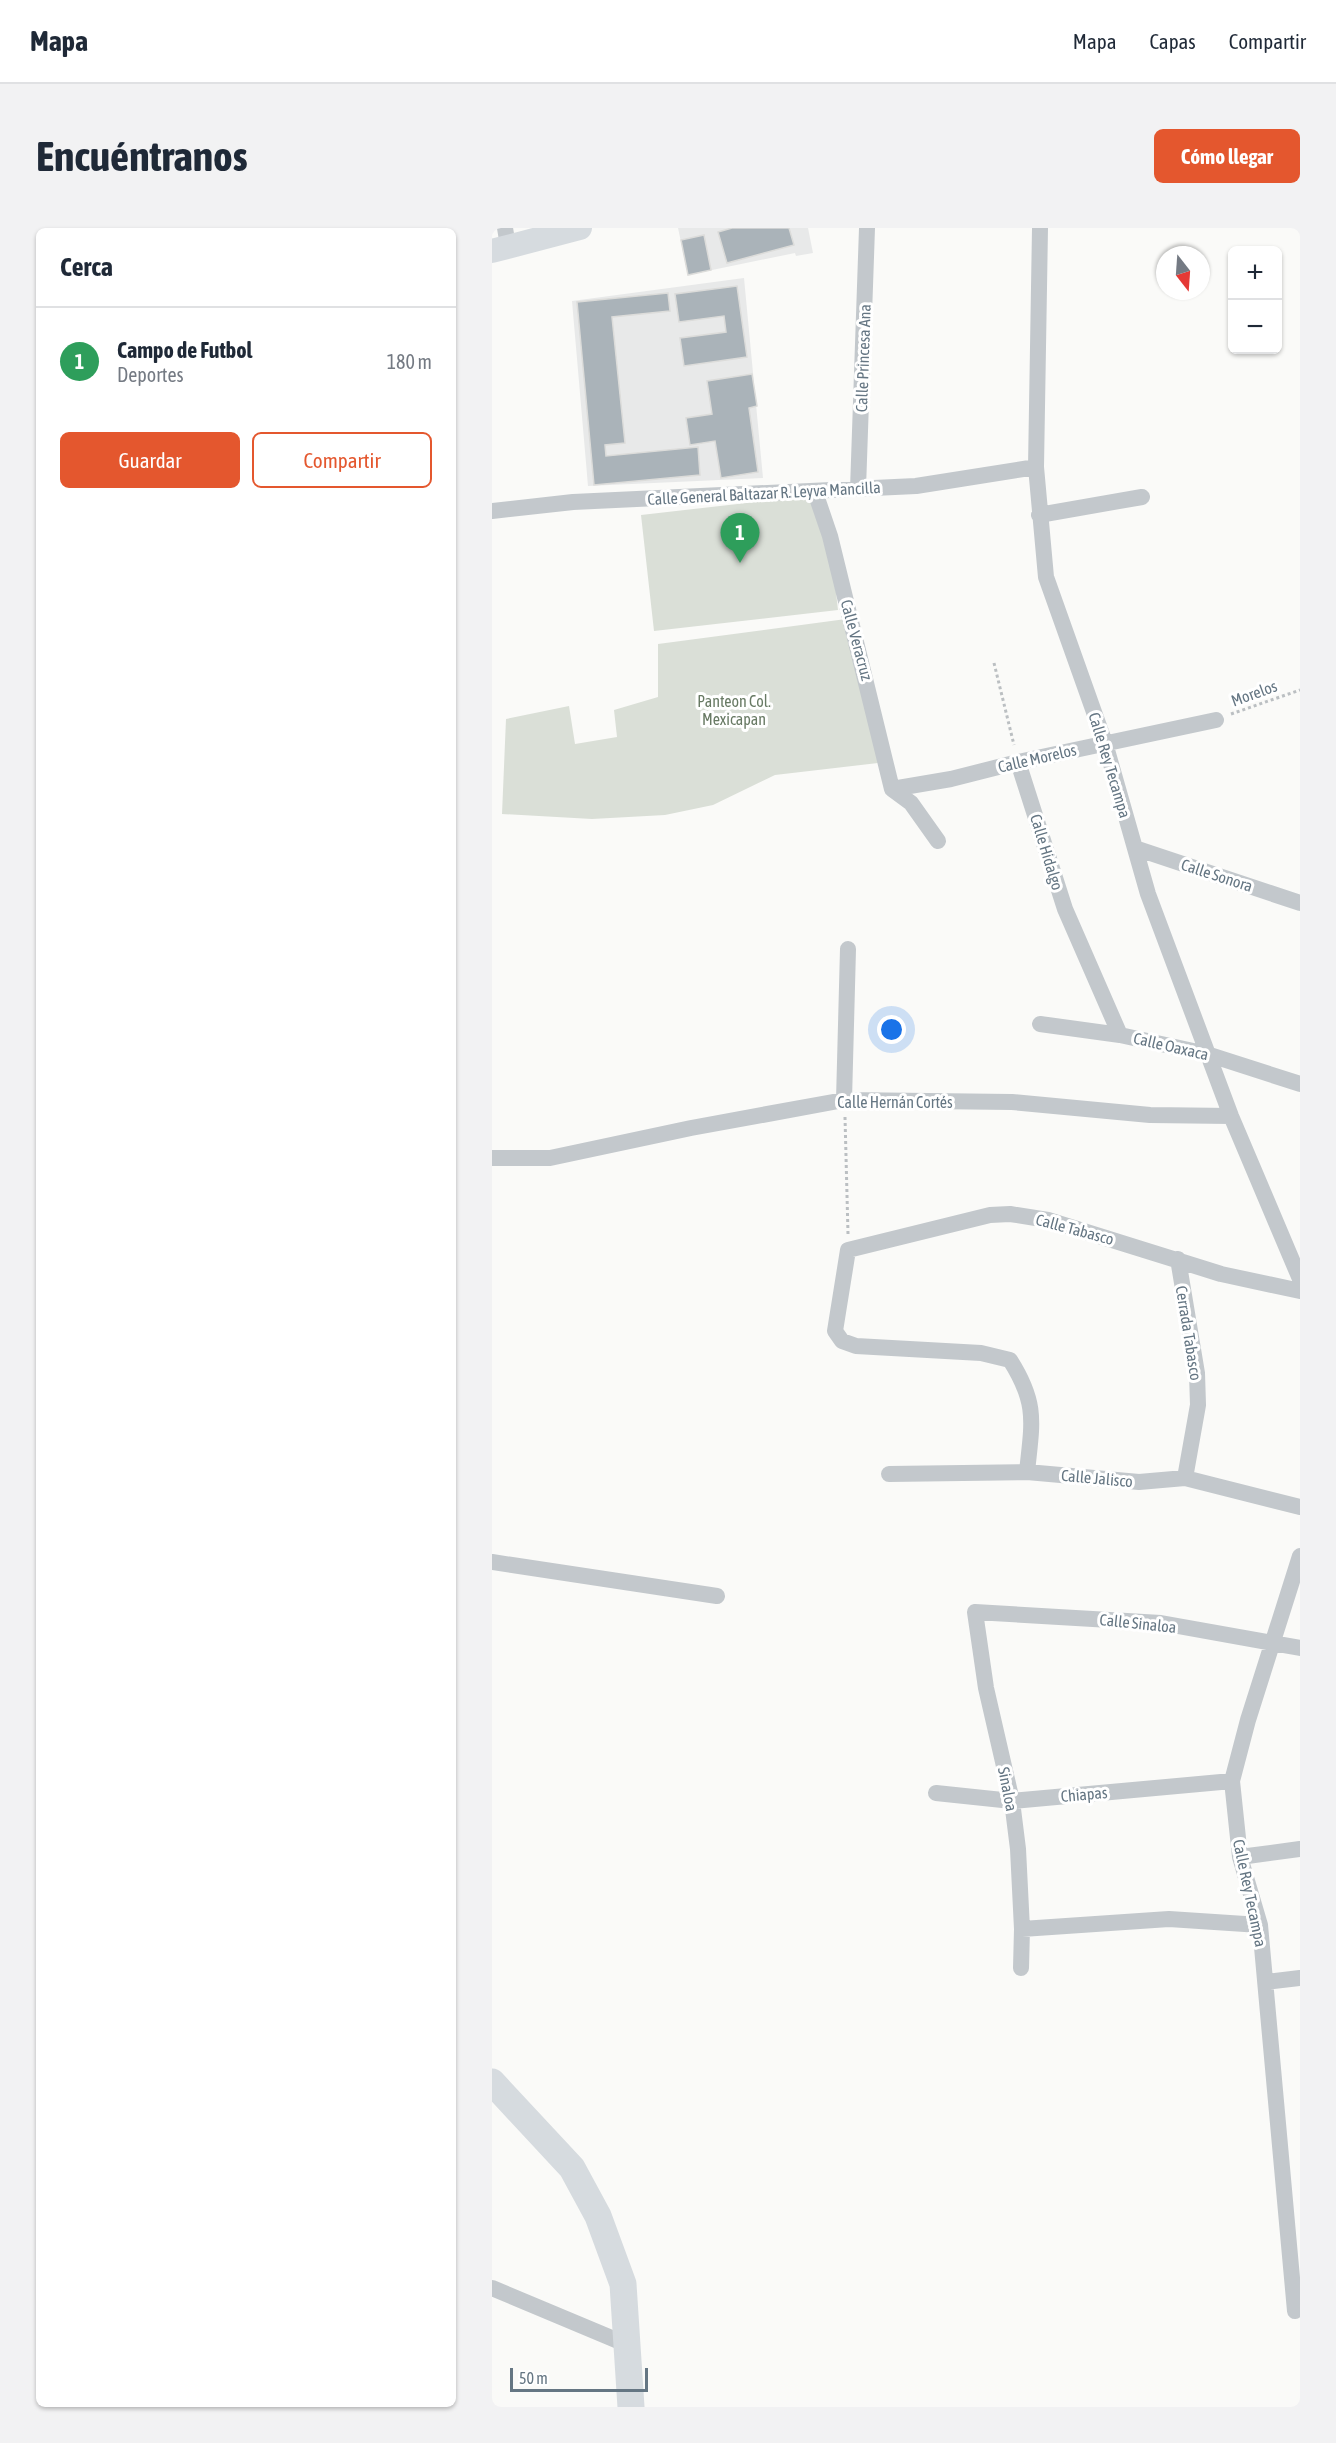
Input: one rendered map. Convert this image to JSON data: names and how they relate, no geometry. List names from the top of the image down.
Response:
{
  "streets": {
    "street": [
      "Calle Princesa Ana",
      "Calle General Baltazar R. Leyva Mancilla",
      "Calle Veracruz",
      "Calle Morelos",
      "Calle Rey Tecampa",
      "Calle Hidalgo",
      "Calle Sonora",
      "Calle Oaxaca",
      "Calle Hernán Cortés",
      "Calle Tabasco",
      "Cerrada Tabasco",
      "Calle Jalisco",
      "Calle Sinaloa",
      "Sinaloa",
      "Chiapas"
    ],
    "path": ["Morelos"]
  },
  "crossings": [
    ["Calle Princesa Ana", "Calle General Baltazar R. Leyva Mancilla"],
    ["Calle General Baltazar R. Leyva Mancilla", "Calle Veracruz"],
    ["Calle General Baltazar R. Leyva Mancilla", "Calle Rey Tecampa"],
    ["Calle Veracruz", "Calle Morelos"],
    ["Morelos", "Calle Morelos"],
    ["Calle Morelos", "Calle Rey Tecampa"],
    ["Calle Morelos", "Calle Hidalgo"],
    ["Calle Rey Tecampa", "Calle Sonora"],
    ["Calle Rey Tecampa", "Calle Oaxaca"],
    ["Calle Rey Tecampa", "Calle Hernán Cortés"],
    ["Calle Rey Tecampa", "Calle Sinaloa"],
    ["Calle Rey Tecampa", "Chiapas"],
    ["Calle Hidalgo", "Calle Oaxaca"],
    ["Calle Tabasco", "Cerrada Tabasco"],
    ["Cerrada Tabasco", "Calle Jalisco"],
    ["Calle Sinaloa", "Sinaloa"],
    ["Sinaloa", "Chiapas"]
  ],
  "parks": ["Panteon Col. Mexicapan"],
  "scale_bar": "50 m",
  "north": "bottom",
  "page": {
    "header": "Mapa",
    "nav": ["Mapa", "Capas", "Compartir"],
    "buttons": [
      "Cómo llegar",
      ["Guardar", "Compartir"]
    ],
    "title": "Encuéntranos",
    "heading": "Cerca",
    "map_buttons": ["+", "−"],
    "list": [
      {
        "mark": "1",
        "name": "Campo de Futbol",
        "note": "Deportes",
        "value": "180 m"
      }
    ],
    "pins": "1",
    "scale": "50 m"
  }
}
